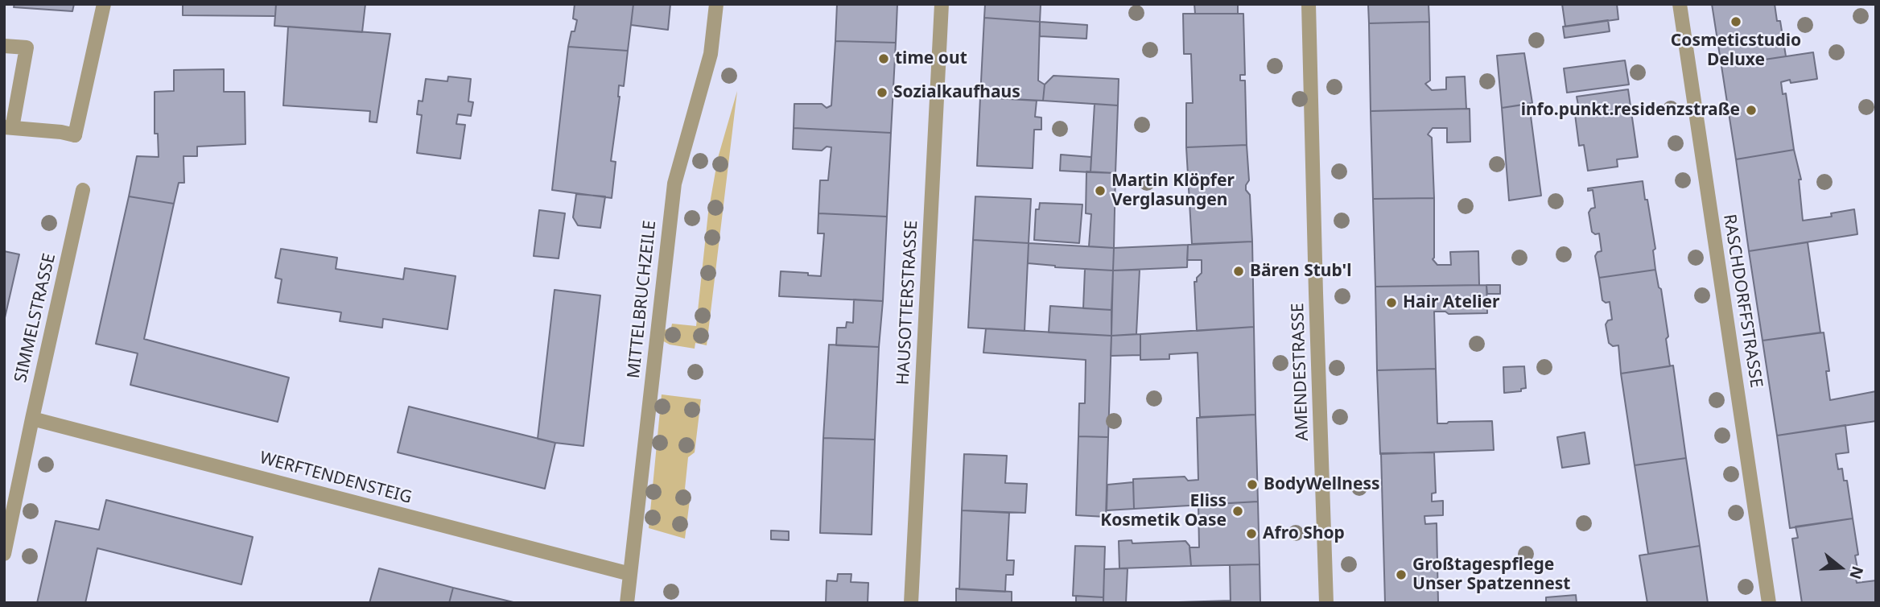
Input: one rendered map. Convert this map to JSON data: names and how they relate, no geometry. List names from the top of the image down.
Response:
{
  "streets": {
    "street": [
      "MITTELBRUCHZEILE",
      "RASCHDORFFSTRASSE",
      "HAUSOTTERSTRASSE",
      "SIMMELSTRASSE",
      "AMENDESTRASSE",
      "WERFTENDENSTEIG"
    ]
  },
  "crossings": [
    ["MITTELBRUCHZEILE", "WERFTENDENSTEIG"],
    ["SIMMELSTRASSE", "WERFTENDENSTEIG"]
  ],
  "places": [
    "Cosmeticstudio Deluxe",
    "time out",
    "Sozialkaufhaus",
    "info.punkt.residenzstraße",
    "Martin Klöpfer Verglasungen",
    "Bären Stub'l",
    "Hair Atelier",
    "BodyWellness",
    "Eliss Kosmetik Oase",
    "Afro Shop",
    "Großtagespflege Unser Spatzennest"
  ],
  "north": "right"
}
